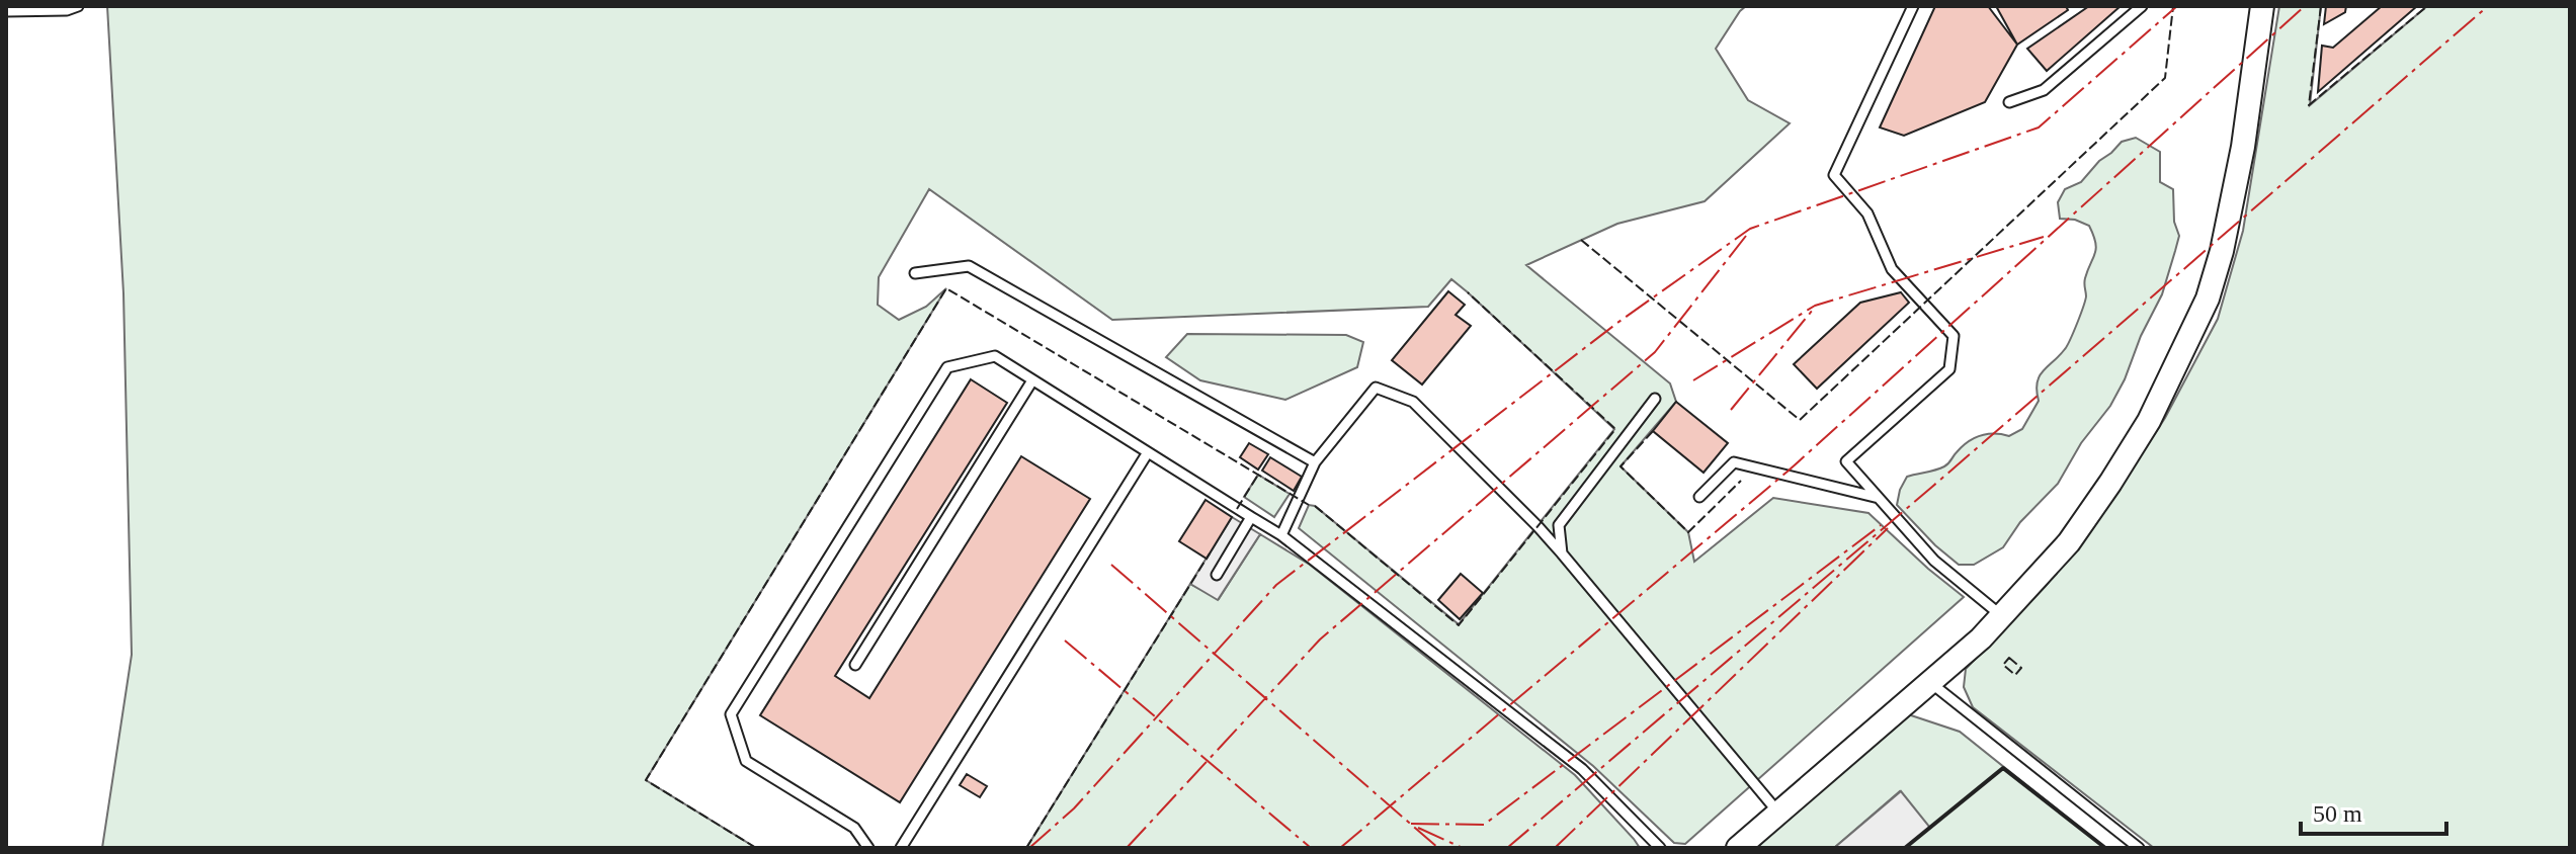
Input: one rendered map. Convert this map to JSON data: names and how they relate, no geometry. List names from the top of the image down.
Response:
{
  "scale_bar": "50 m"
}
